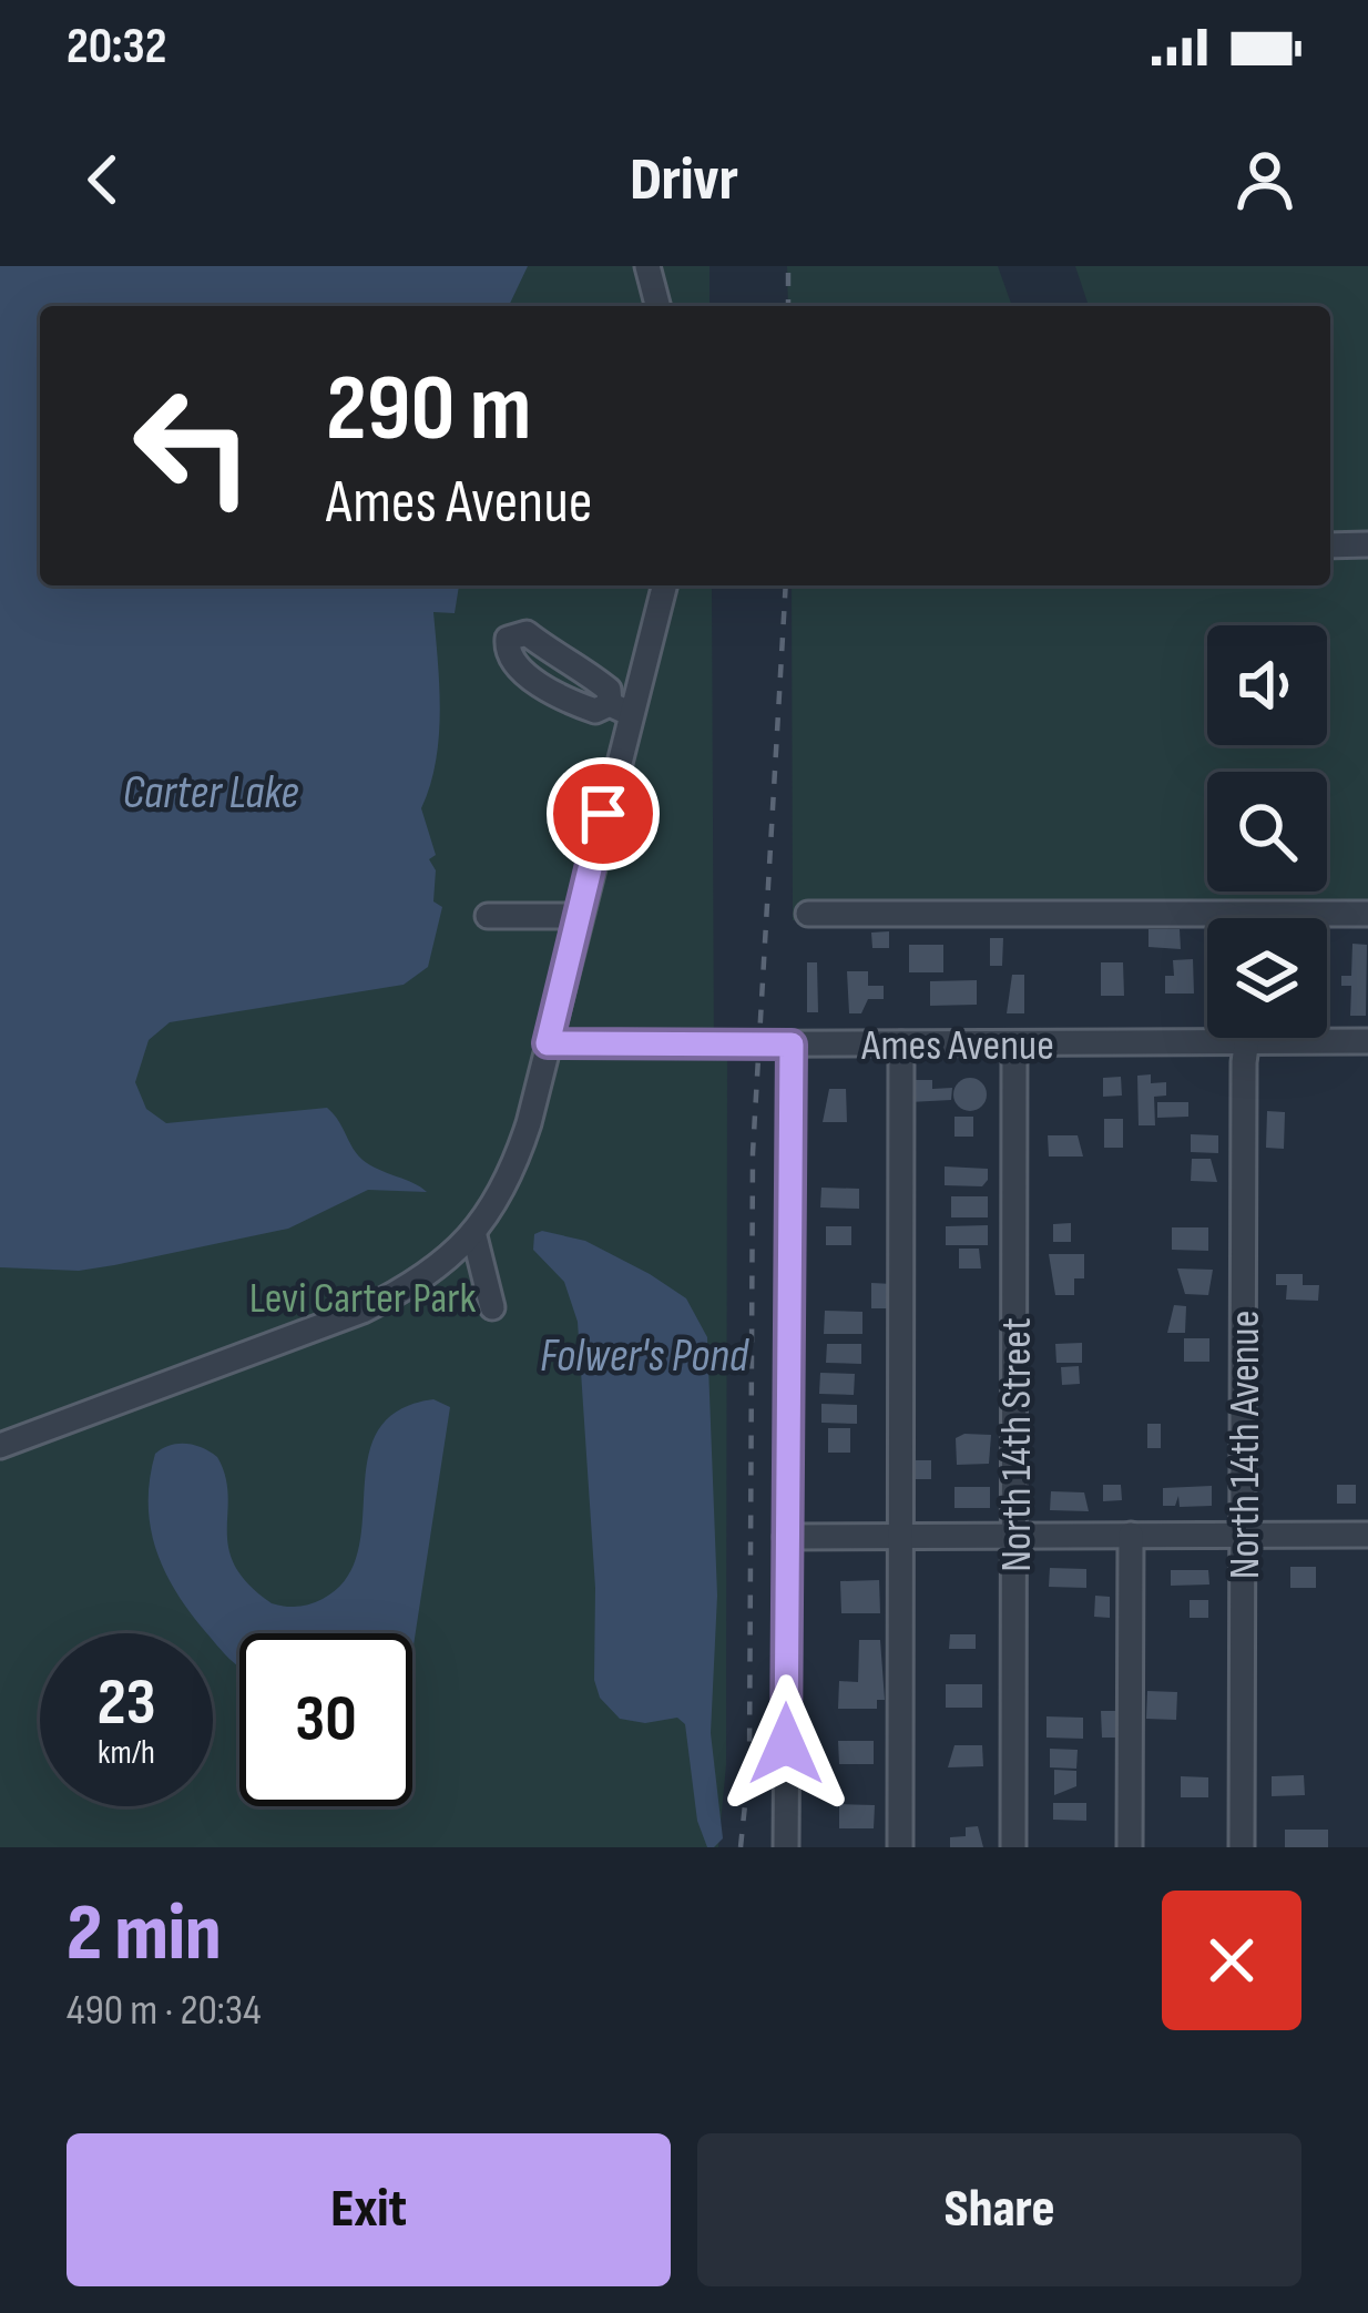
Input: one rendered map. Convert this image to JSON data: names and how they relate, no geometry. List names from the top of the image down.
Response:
{
  "streets": {
    "street": ["Ames Avenue", "North 14th Street", "North 14th Avenue"]
  },
  "crossings": [
    ["Ames Avenue", "North 14th Street"],
    ["Ames Avenue", "North 14th Avenue"]
  ],
  "water": ["Carter Lake", "Folwer's Pond"],
  "parks": ["Levi Carter Park"],
  "page": {
    "status": "20:32",
    "header": "Drivr",
    "turn": ["290 m", "Ames Avenue"],
    "speed": "23 km/h",
    "limit": "30",
    "heading": ["2 min", "490 m · 20:34"],
    "buttons": ["Exit", "Share"]
  }
}
